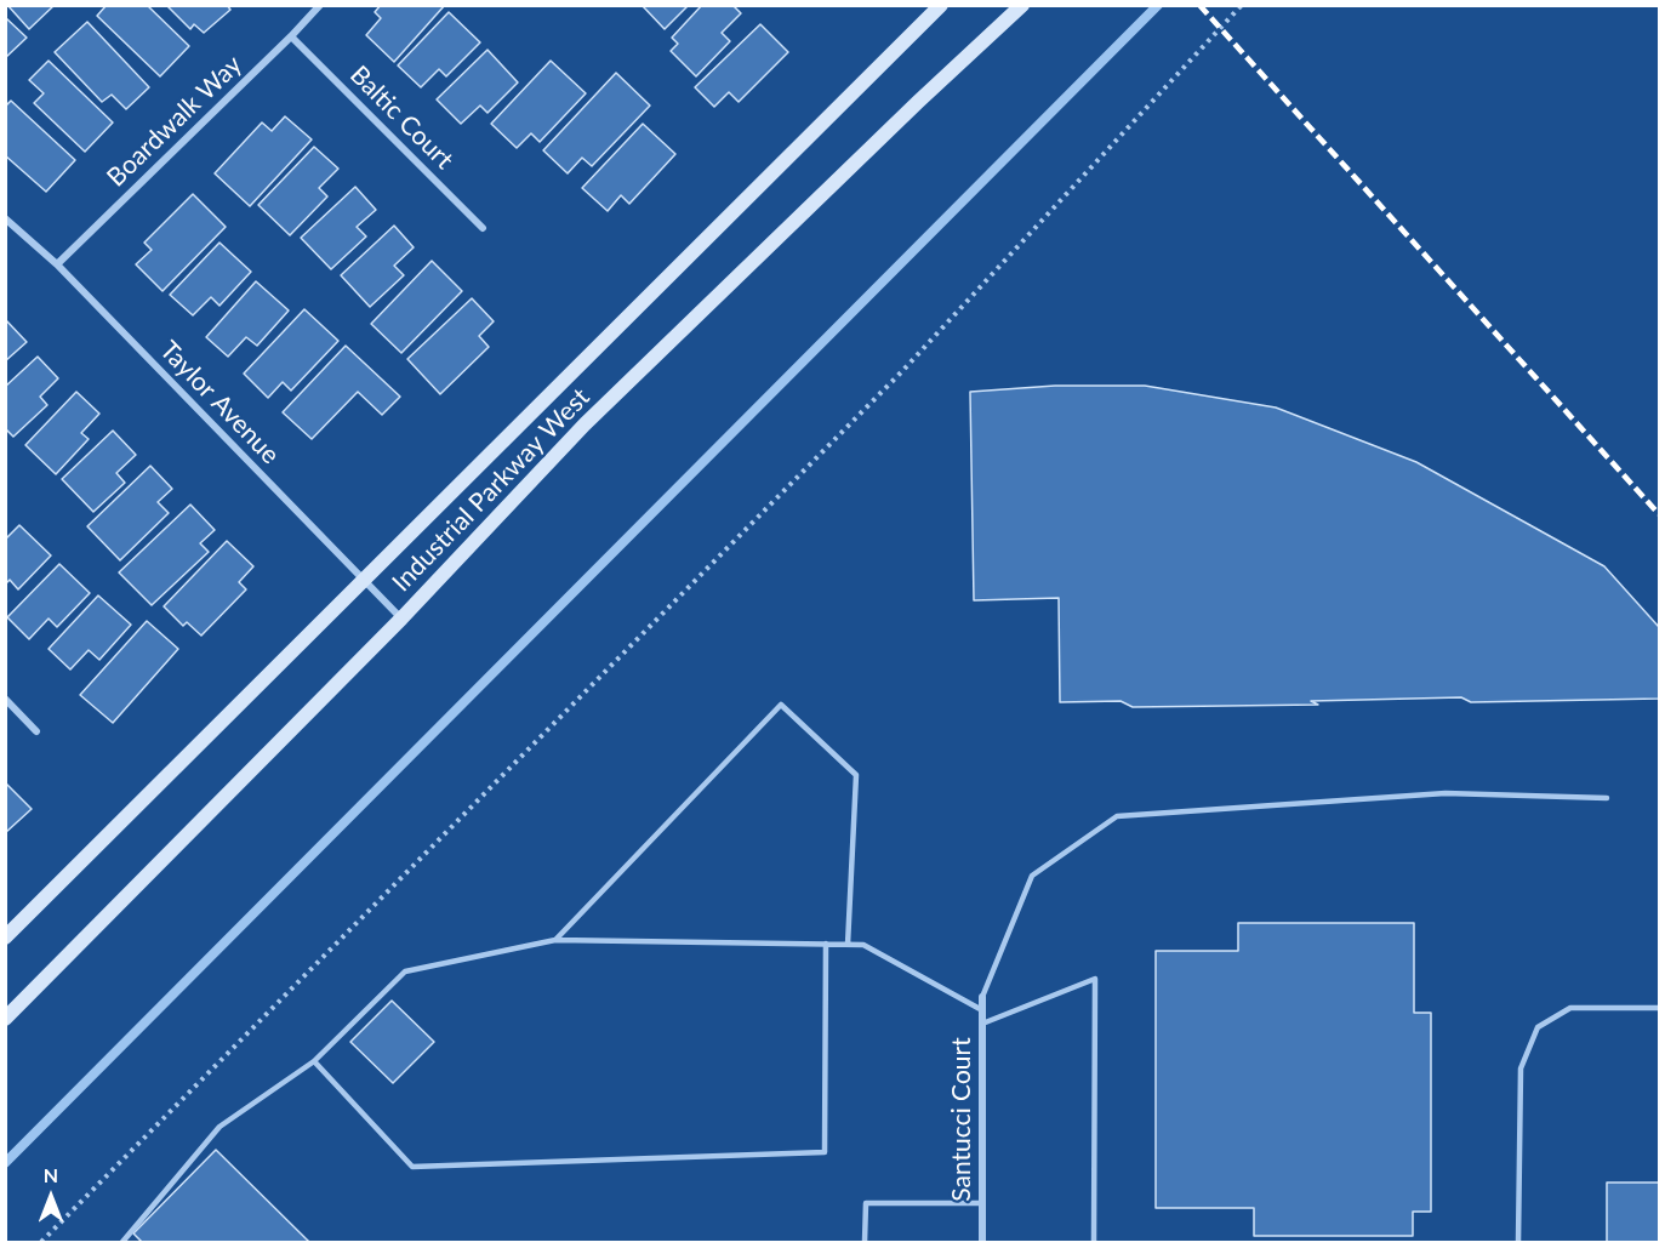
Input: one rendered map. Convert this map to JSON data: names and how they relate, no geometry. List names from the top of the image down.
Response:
{
  "streets": {
    "main road": ["Industrial Parkway West"],
    "street": [
      "Baltic Court",
      "Boardwalk Way",
      "Taylor Avenue",
      "Santucci Court"
    ]
  },
  "crossings": [
    ["Baltic Court", "Boardwalk Way"],
    ["Boardwalk Way", "Taylor Avenue"],
    ["Taylor Avenue", "Industrial Parkway West"]
  ],
  "north": "top"
}
